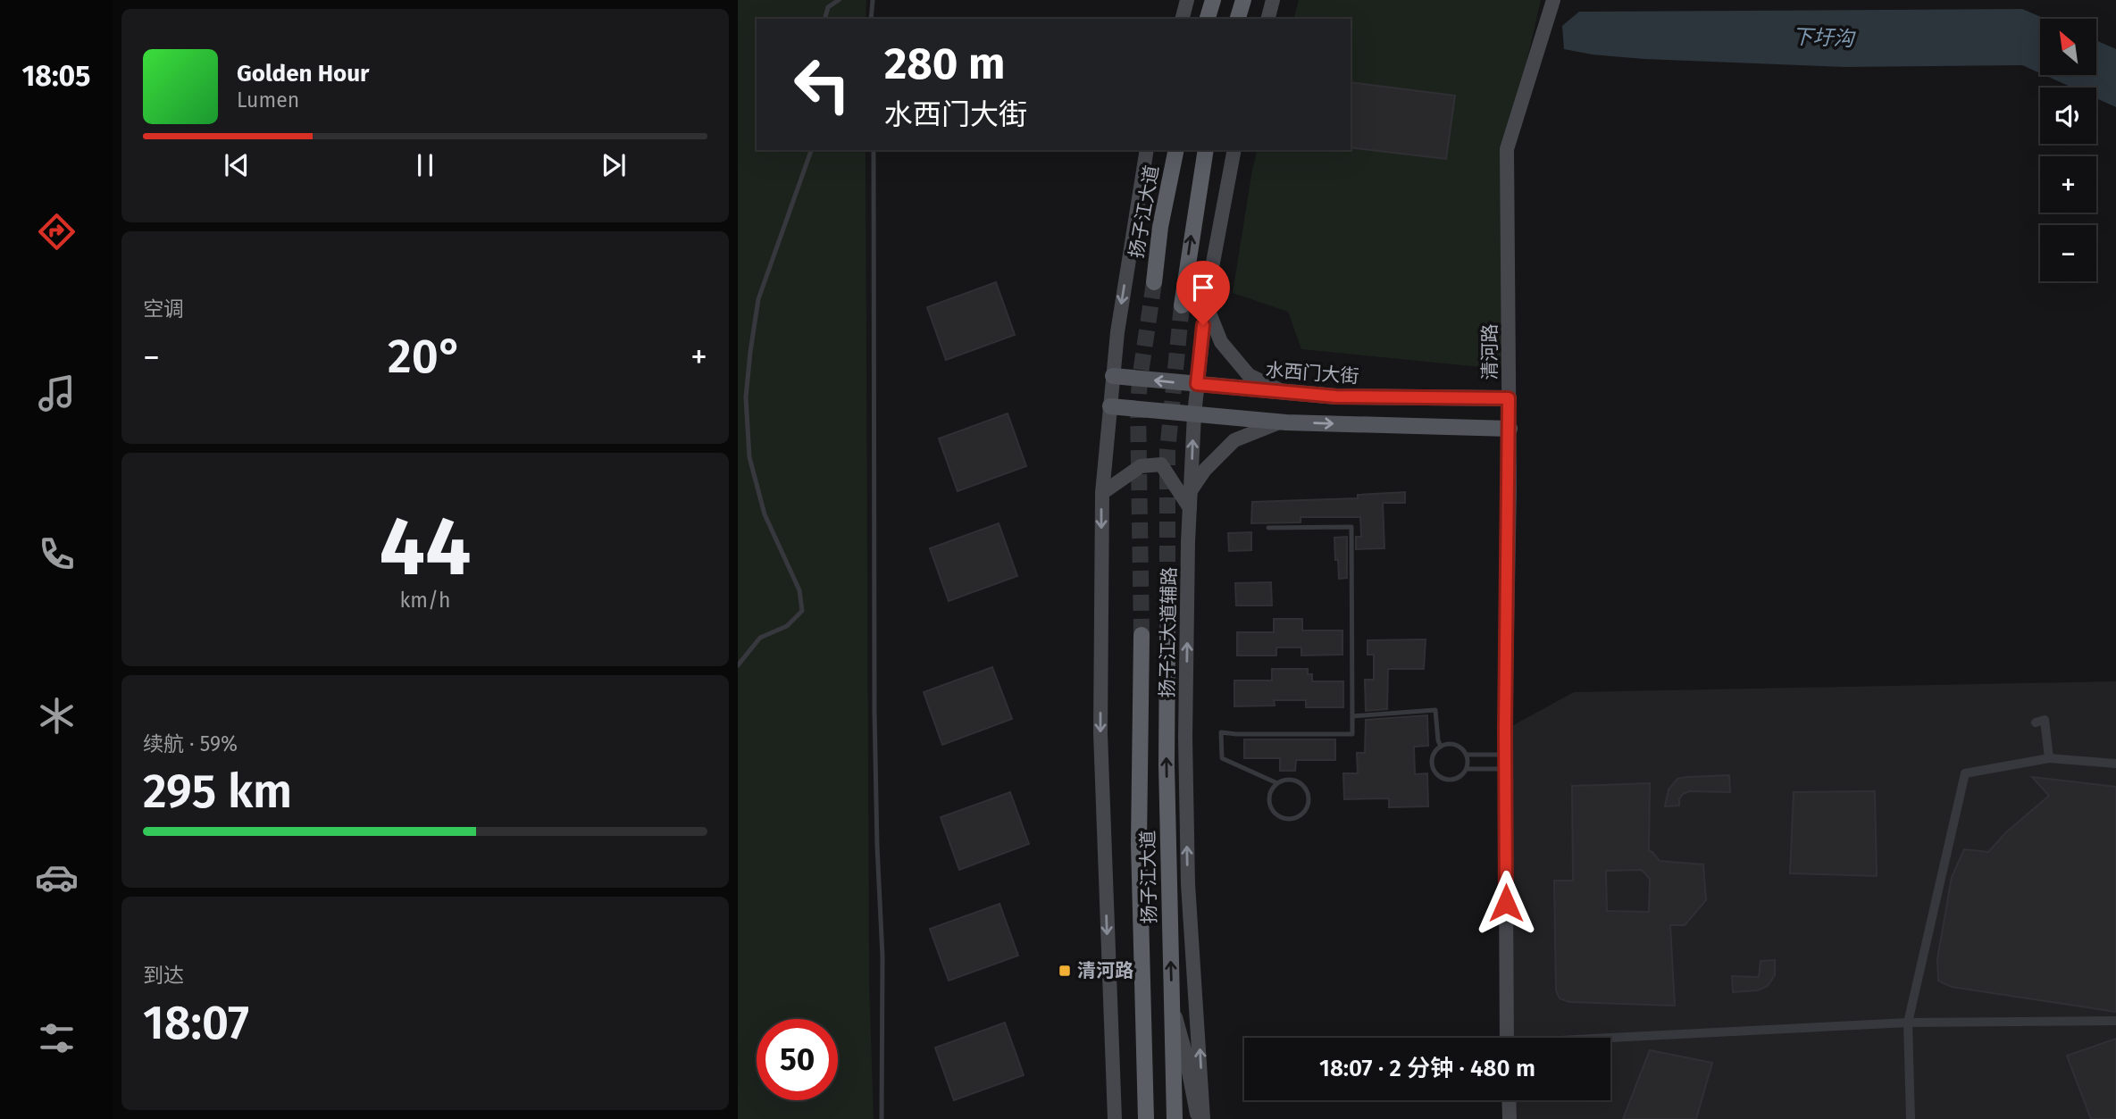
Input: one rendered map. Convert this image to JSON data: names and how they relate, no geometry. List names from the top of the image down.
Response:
{
  "streets": {
    "highway": ["扬子江大道"],
    "main road": ["清河路", "水西门大街", "扬子江大道辅路"]
  },
  "crossings": [
    ["清河路", "水西门大街"],
    ["水西门大街", "扬子江大道辅路"]
  ],
  "water": ["下圩沟"],
  "places": {
    "transit": ["清河路"]
  },
  "north": "top left",
  "page": {
    "tabs": "18:05",
    "map_buttons": ["+", "−"],
    "turn": ["280 m", "水西门大街"],
    "song": ["Golden Hour", "Lumen"],
    "tile": [
      "空调",
      ["44", "km/h"],
      ["续航 · 59%", "295 km"],
      ["到达", "18:07"]
    ],
    "heat": ["−", "20°", "+"],
    "limit": "50",
    "trip": "18:07 · 2 分钟 · 480 m"
  }
}
